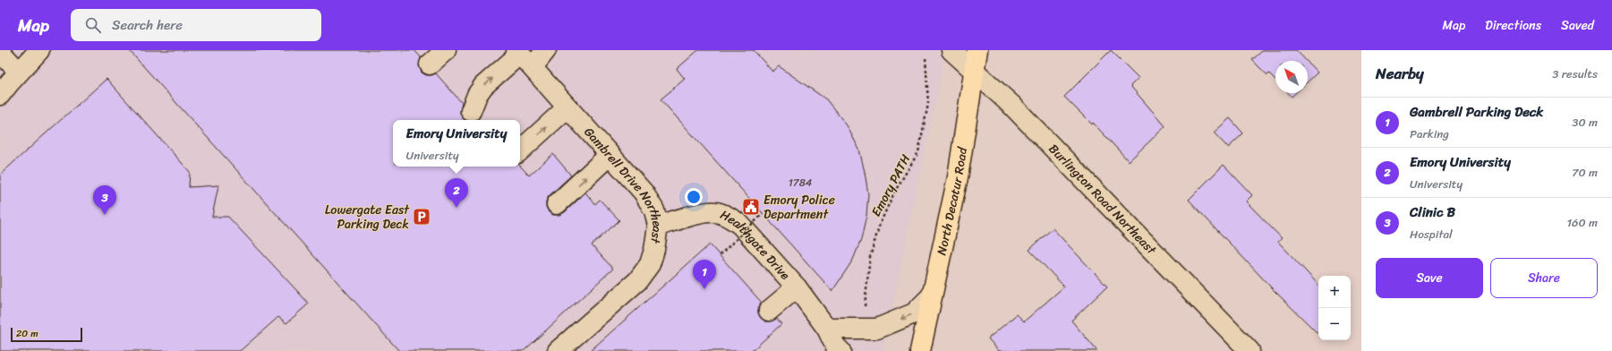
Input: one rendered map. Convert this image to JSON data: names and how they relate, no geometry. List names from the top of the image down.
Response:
{
  "streets": {
    "main road": ["North Decatur Road"],
    "street": ["Gambrell Drive Northeast", "Burlington Road Northeast", "Healthgate Drive"],
    "path": ["Emory PATH"]
  },
  "crossings": [
    ["Gambrell Drive Northeast", "Healthgate Drive"],
    ["Burlington Road Northeast", "North Decatur Road"]
  ],
  "places": {
    "public building": ["Emory Police Department"],
    "parking": ["Lowergate East Parking Deck"]
  },
  "house_numbers": ["1784"],
  "scale_bar": "20 m",
  "north": "top left",
  "page": {
    "header": "Map",
    "search": "Search here",
    "nav": ["Map", "Directions", "Saved"],
    "heading": ["Nearby", "3 results"],
    "list": [
      {
        "mark": "1",
        "name": "Gambrell Parking Deck",
        "note": "Parking",
        "value": "30 m"
      },
      {
        "mark": "2",
        "name": "Emory University",
        "note": "University",
        "value": "70 m"
      },
      {
        "mark": "3",
        "name": "Clinic B",
        "note": "Hospital",
        "value": "160 m"
      }
    ],
    "popup": ["Emory University", "University"],
    "pins": ["2", "3", "1"],
    "buttons": ["Save", "Share"],
    "map_buttons": ["+", "−"],
    "scale": "20 m"
  }
}
